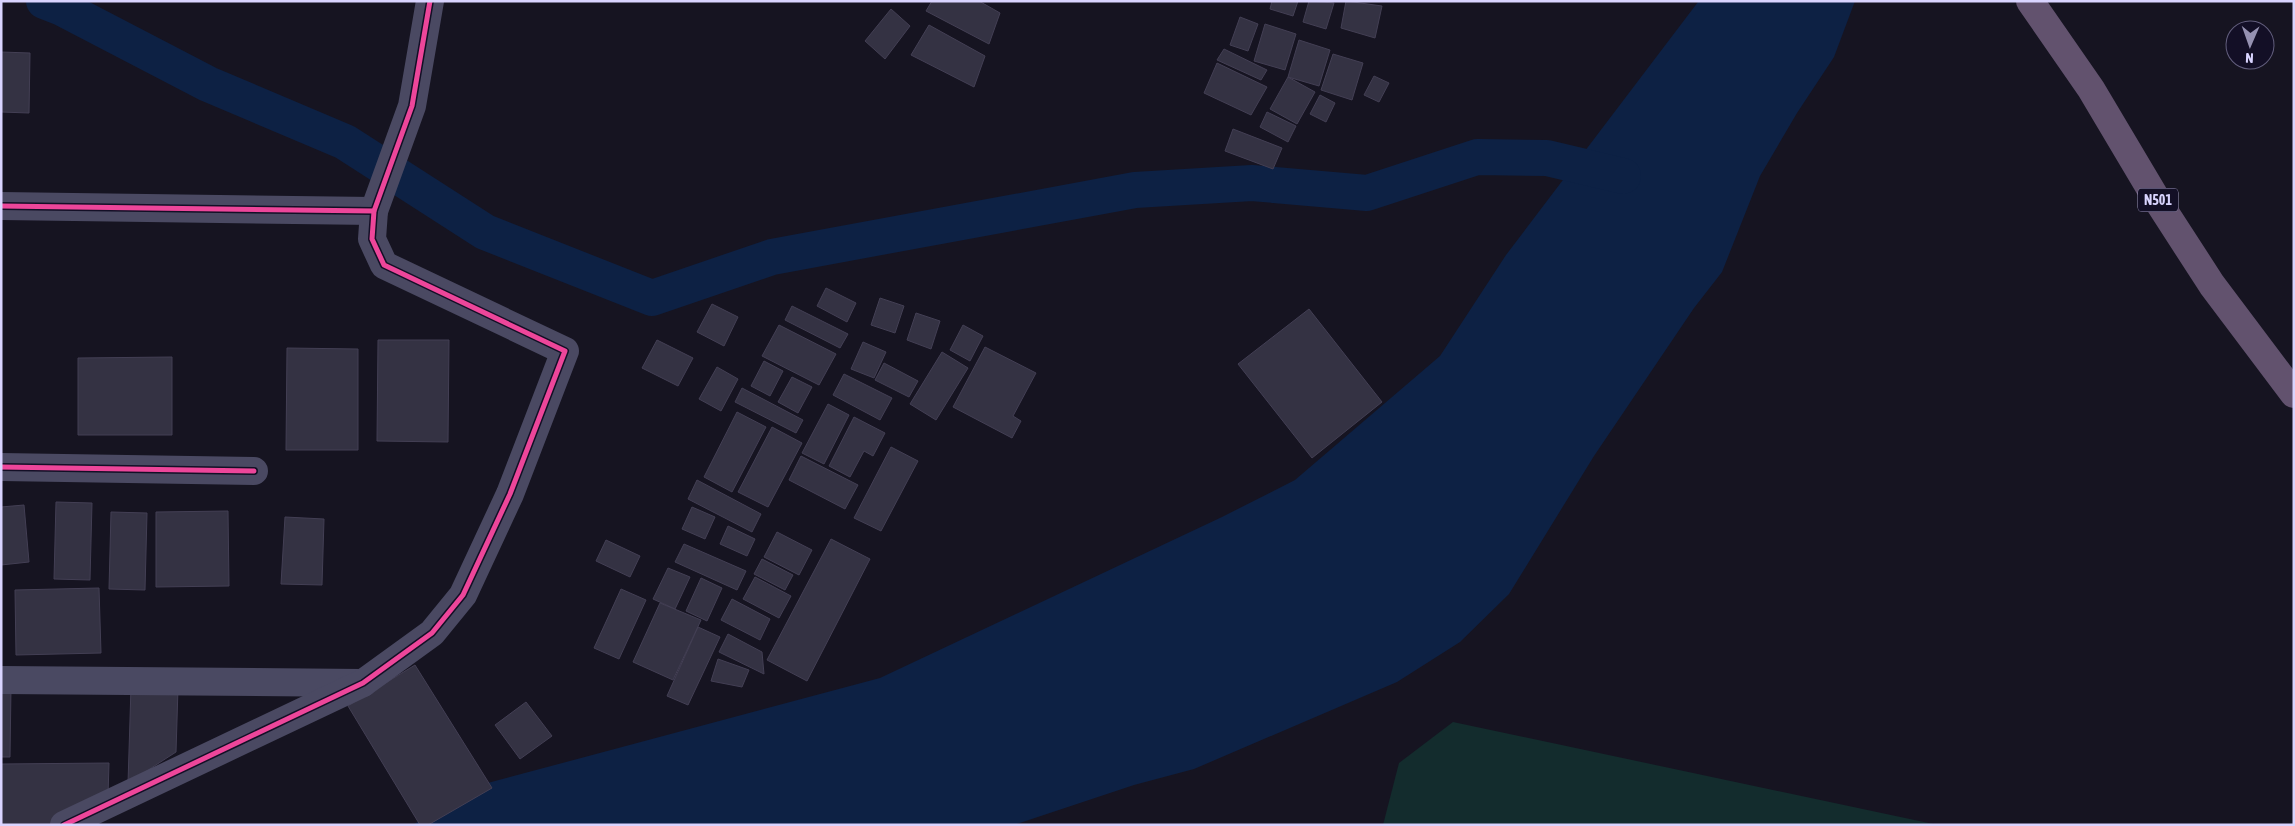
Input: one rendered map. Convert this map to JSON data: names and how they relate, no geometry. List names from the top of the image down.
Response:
{
  "streets": {
    "highway": ["N501"]
  },
  "north": "bottom"
}
